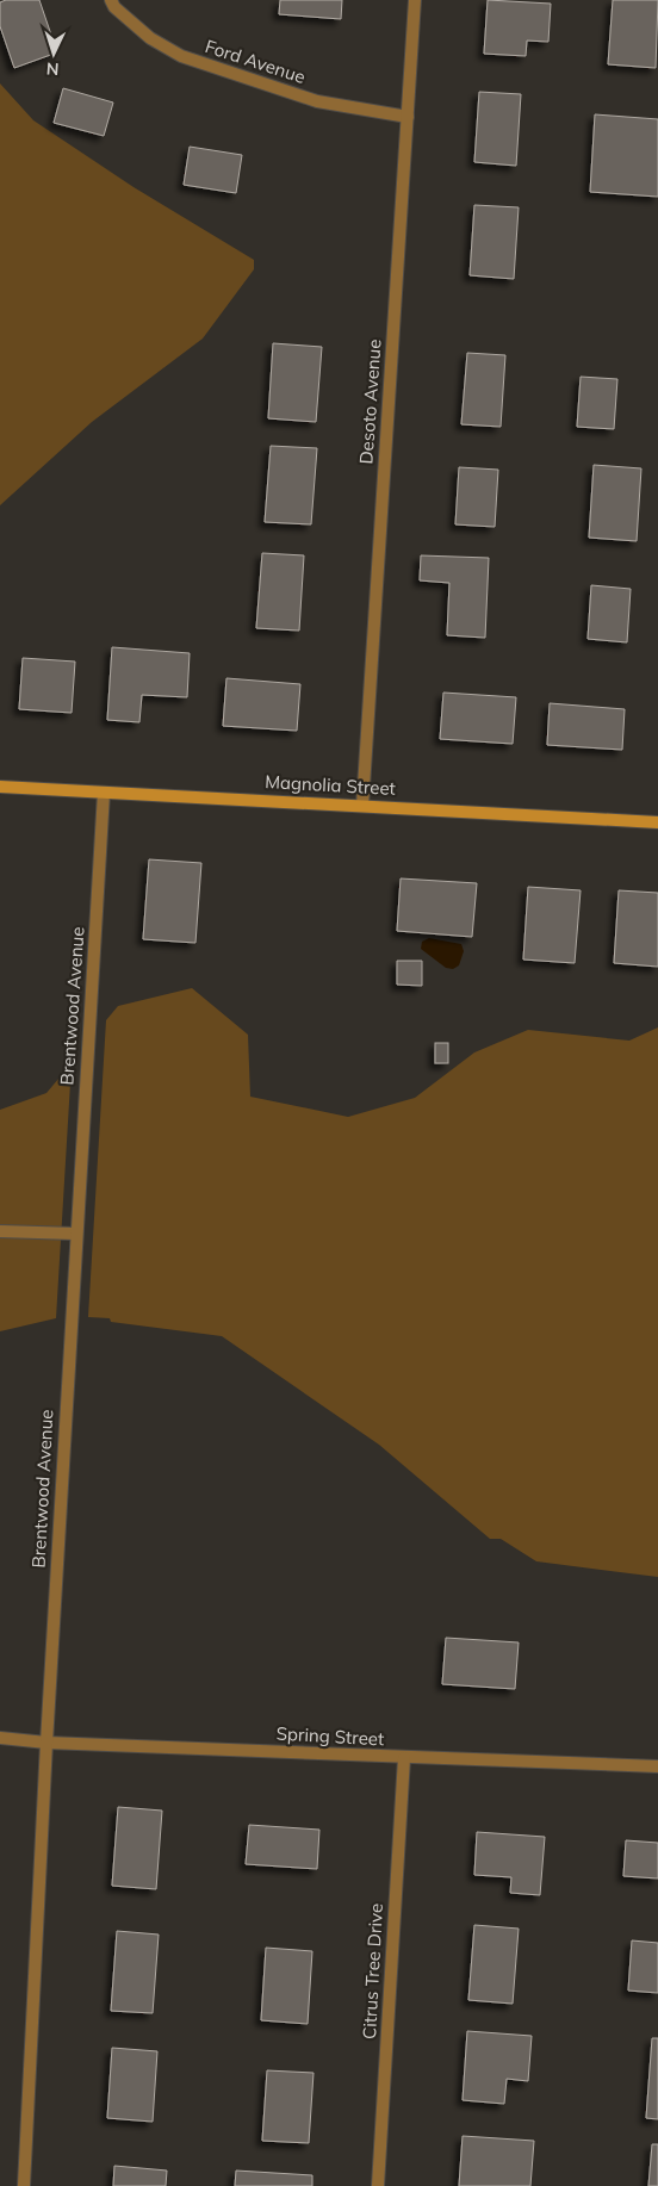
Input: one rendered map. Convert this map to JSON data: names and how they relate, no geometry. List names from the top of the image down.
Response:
{
  "streets": {
    "street": [
      "Ford Avenue",
      "Desoto Avenue",
      "Magnolia Street",
      "Brentwood Avenue",
      "Spring Street",
      "Citrus Tree Drive"
    ]
  },
  "crossings": [
    ["Ford Avenue", "Desoto Avenue"],
    ["Desoto Avenue", "Magnolia Street"],
    ["Magnolia Street", "Brentwood Avenue"],
    ["Brentwood Avenue", "Spring Street"],
    ["Spring Street", "Citrus Tree Drive"]
  ],
  "north": "bottom"
}
